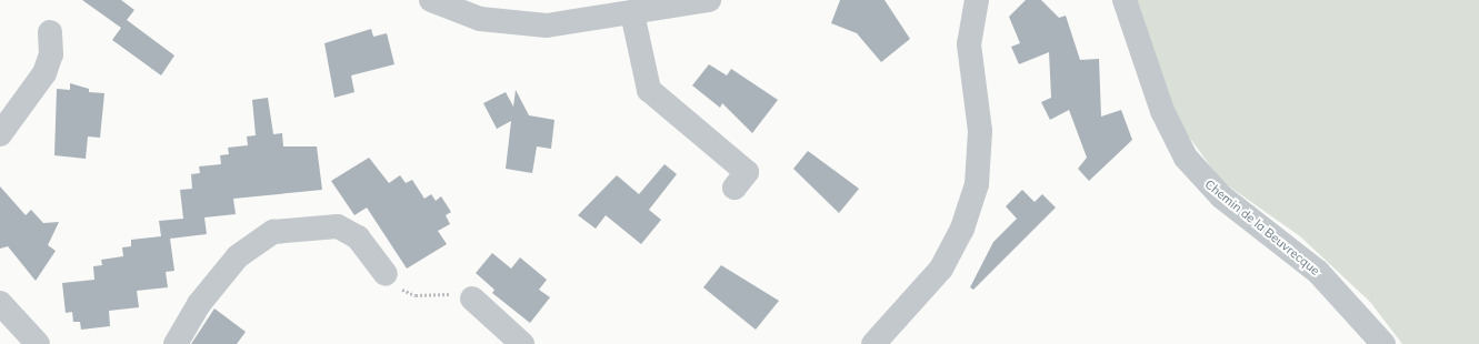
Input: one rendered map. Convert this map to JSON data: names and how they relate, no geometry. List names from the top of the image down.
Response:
{
  "streets": {
    "street": ["Chemin de la Beuvrecque"]
  }
}
